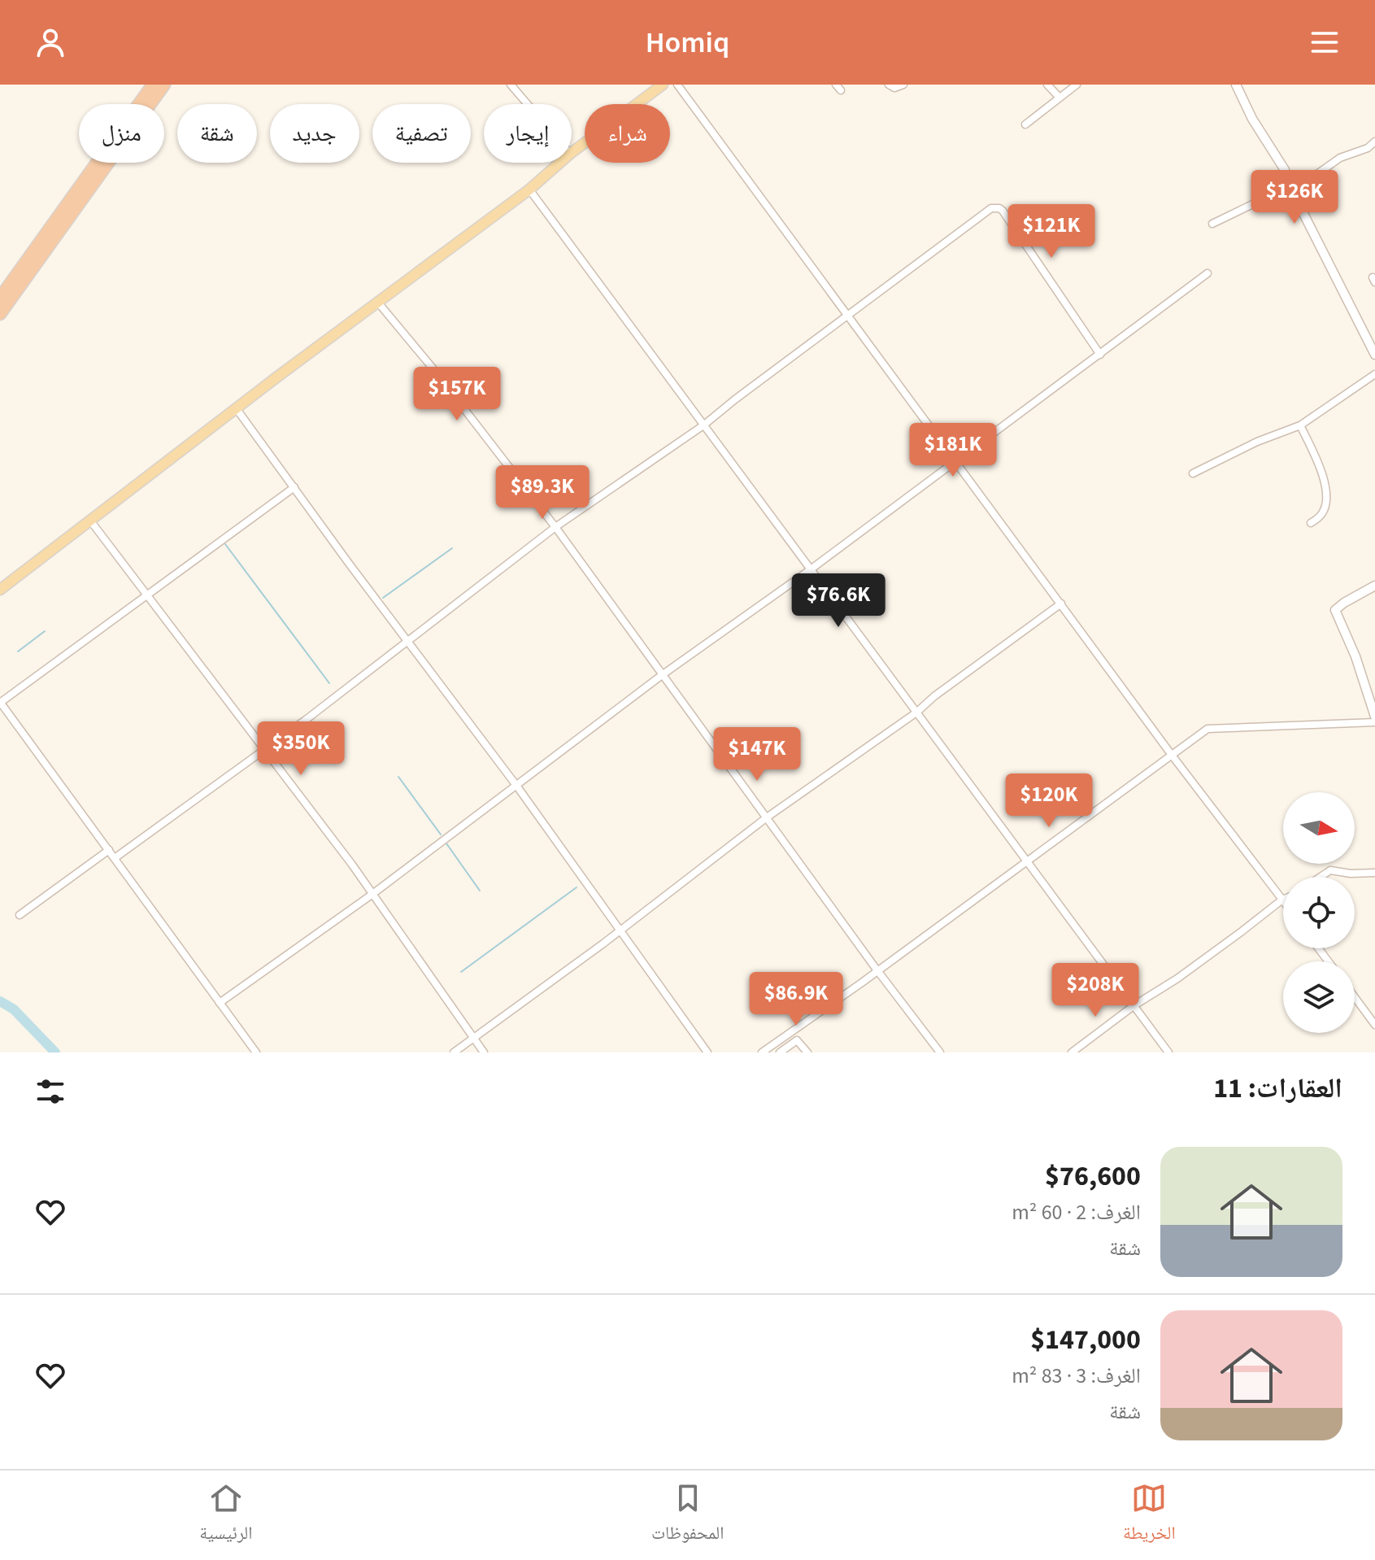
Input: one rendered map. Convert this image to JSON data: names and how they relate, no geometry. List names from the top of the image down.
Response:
{
  "north": "right",
  "page": {
    "header": "Homiq",
    "chip": [
      "شراء",
      "إيجار",
      "تصفية",
      "جديد",
      "شقة",
      "منزل"
    ],
    "price": [
      "$126K",
      "$121K",
      "$157K",
      "$181K",
      "$89.3K",
      "$76.6K",
      "$350K",
      "$147K",
      "$120K",
      "$208K",
      "$86.9K"
    ],
    "heading": "العقارات: 11",
    "list": [
      {
        "name": "$76,600",
        "note": "الغرف: 2 · 60 m² · شقة"
      },
      {
        "name": "$147,000",
        "note": "الغرف: 3 · 83 m² · شقة"
      }
    ],
    "tabs": ["الخريطة", "المحفوظات", "الرئيسية"]
  }
}
